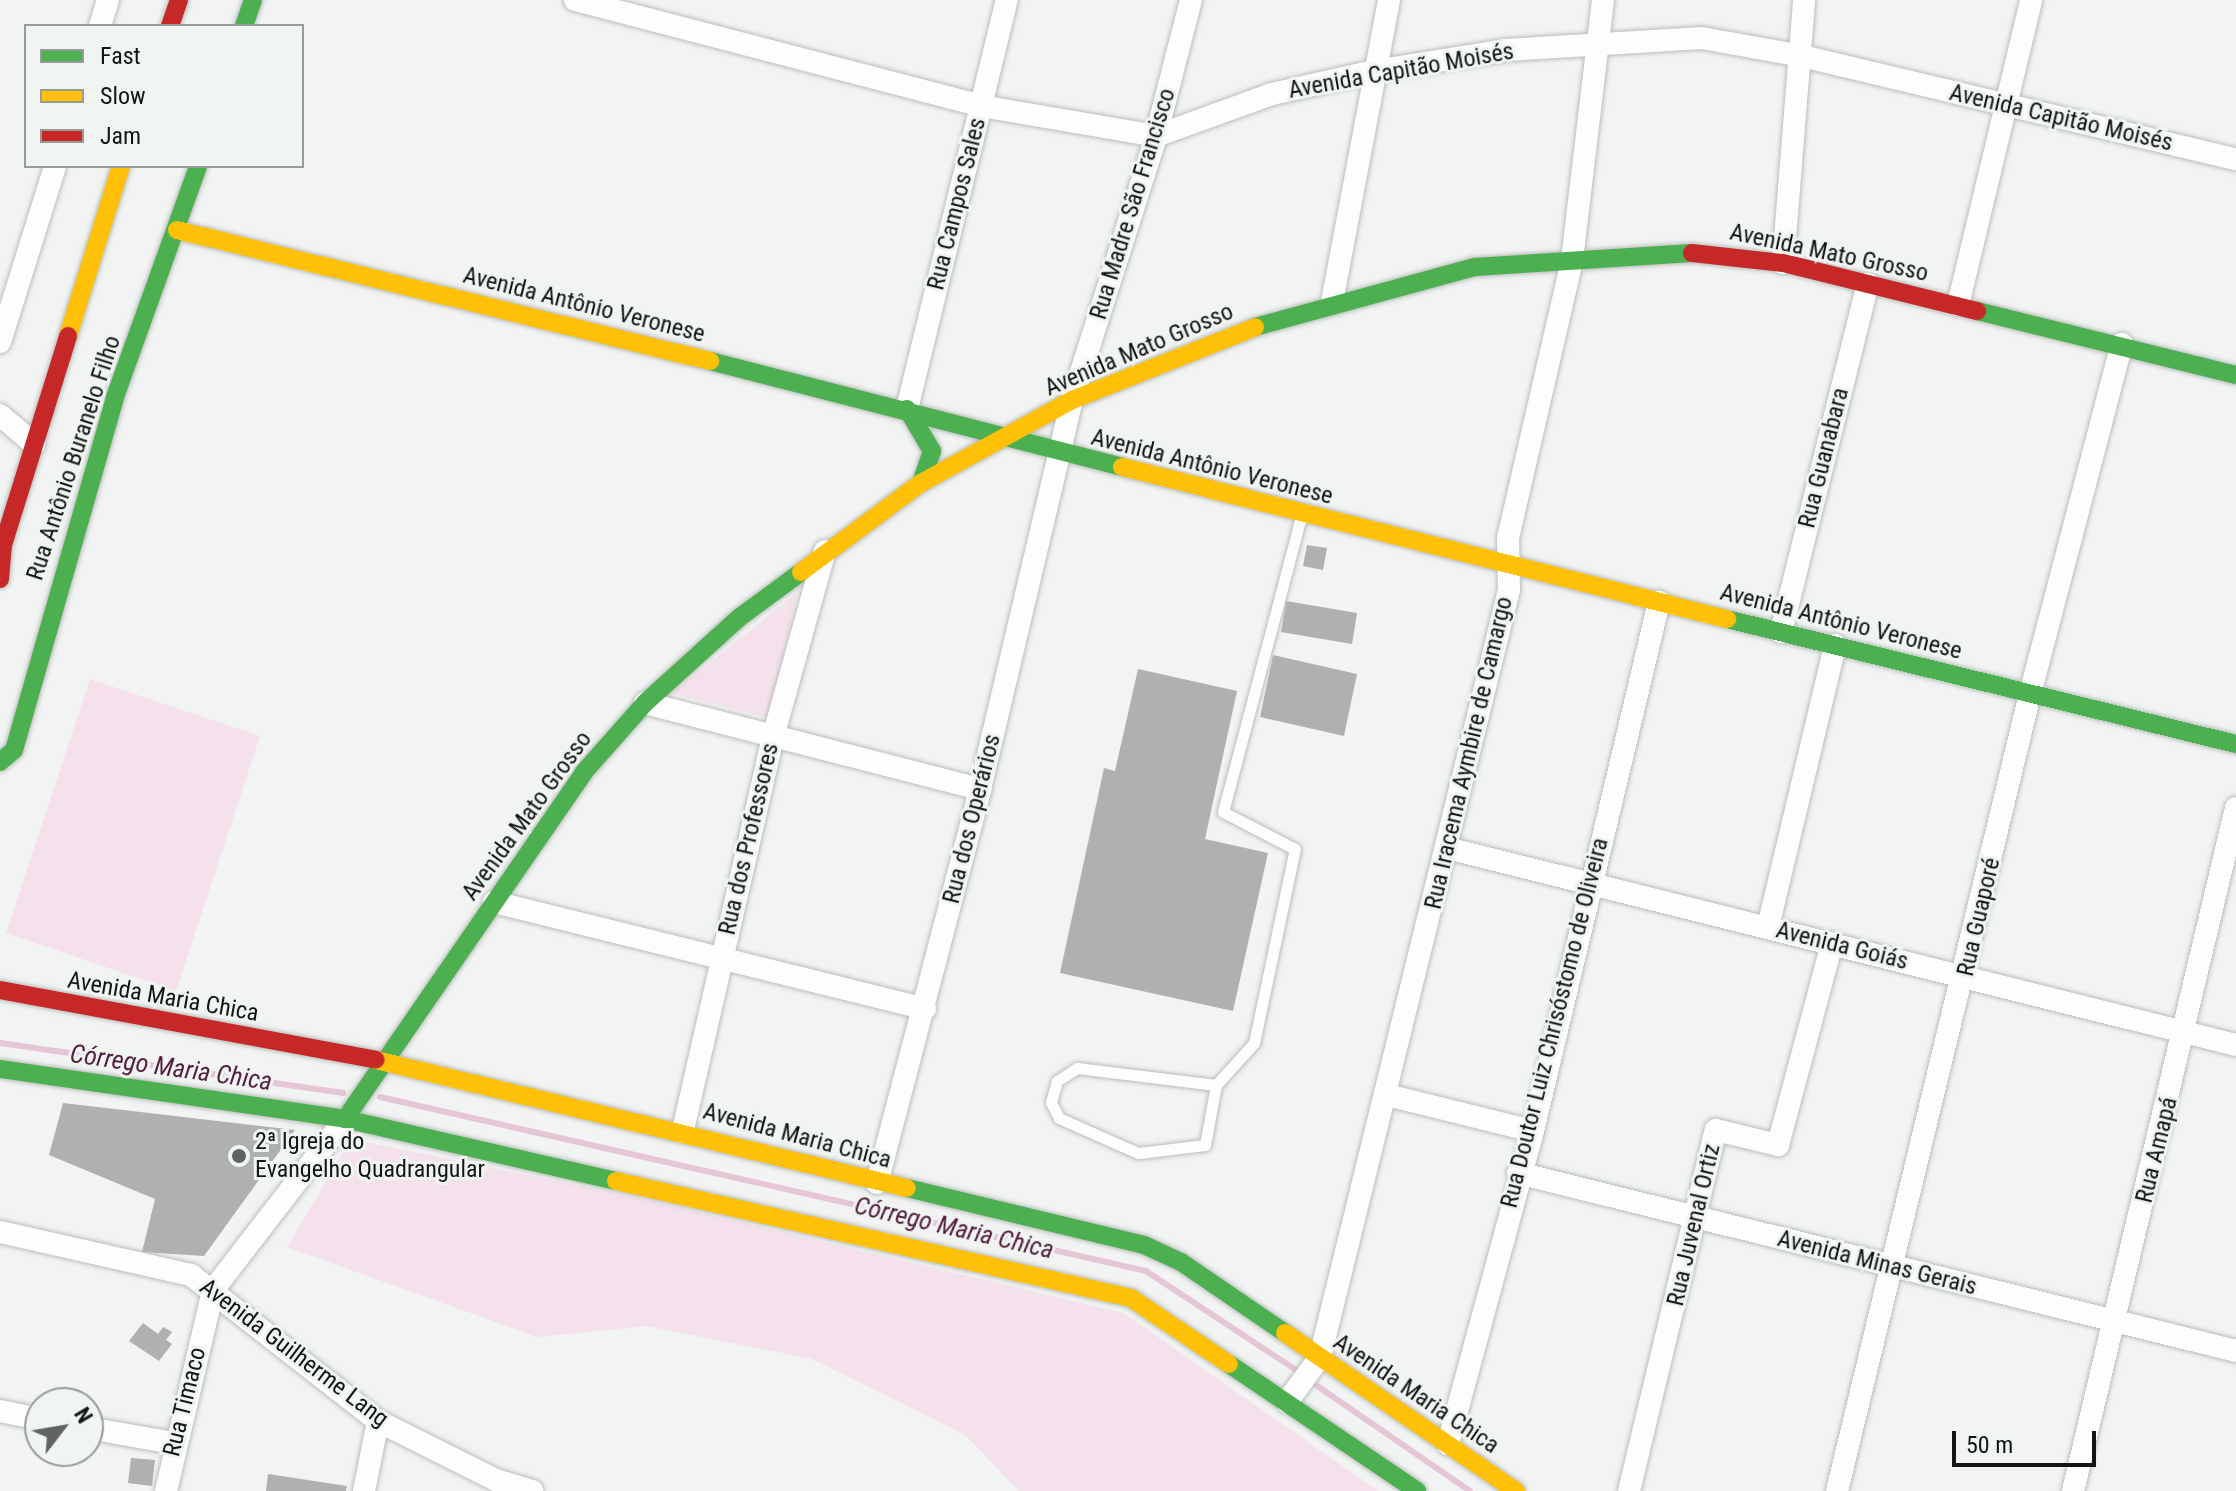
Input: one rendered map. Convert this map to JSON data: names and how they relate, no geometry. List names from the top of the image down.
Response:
{
  "streets": {
    "street": [
      "Avenida Capitão Moisés",
      "Rua Campos Sales",
      "Rua Madre São Francisco",
      "Avenida Mato Grosso",
      "Avenida Antônio Veronese",
      "Rua Antônio Buranelo Filho",
      "Rua Guanabara",
      "Rua Iracema Aymbire de Camargo",
      "Rua dos Operários",
      "Rua dos Professores",
      "Rua Guaporé",
      "Avenida Goiás",
      "Avenida Maria Chica",
      "Rua Doutor Luiz Chrisóstomo de Oliveira",
      "Rua Amapá",
      "Rua Juvenal Ortiz",
      "Avenida Minas Gerais",
      "Avenida Guilherme Lang",
      "Rua Timaco"
    ]
  },
  "crossings": [
    ["Avenida Capitão Moisés", "Rua Campos Sales"],
    ["Avenida Capitão Moisés", "Rua Madre São Francisco"],
    ["Avenida Capitão Moisés", "Rua Iracema Aymbire de Camargo"],
    ["Rua Campos Sales", "Avenida Antônio Veronese"],
    ["Rua Madre São Francisco", "Avenida Mato Grosso"],
    ["Rua Madre São Francisco", "Avenida Antônio Veronese"],
    ["Rua Madre São Francisco", "Rua dos Operários"],
    ["Avenida Mato Grosso", "Avenida Antônio Veronese"],
    ["Avenida Mato Grosso", "Rua Guanabara"],
    ["Avenida Mato Grosso", "Rua Iracema Aymbire de Camargo"],
    ["Avenida Mato Grosso", "Rua dos Professores"],
    ["Avenida Mato Grosso", "Rua Guaporé"],
    ["Avenida Mato Grosso", "Avenida Maria Chica"],
    ["Avenida Mato Grosso", "Rua Timaco"],
    ["Avenida Antônio Veronese", "Rua Antônio Buranelo Filho"],
    ["Avenida Antônio Veronese", "Rua Guanabara"],
    ["Avenida Antônio Veronese", "Rua Iracema Aymbire de Camargo"],
    ["Avenida Antônio Veronese", "Rua dos Operários"],
    ["Avenida Antônio Veronese", "Rua Guaporé"],
    ["Avenida Antônio Veronese", "Rua Doutor Luiz Chrisóstomo de Oliveira"],
    ["Rua Iracema Aymbire de Camargo", "Avenida Goiás"],
    ["Rua Iracema Aymbire de Camargo", "Avenida Maria Chica"],
    ["Rua dos Operários", "Avenida Maria Chica"],
    ["Rua dos Professores", "Avenida Maria Chica"],
    ["Rua Guaporé", "Avenida Goiás"],
    ["Rua Guaporé", "Avenida Minas Gerais"],
    ["Avenida Goiás", "Rua Doutor Luiz Chrisóstomo de Oliveira"],
    ["Avenida Goiás", "Rua Amapá"],
    ["Avenida Goiás", "Rua Juvenal Ortiz"],
    ["Avenida Maria Chica", "Rua Doutor Luiz Chrisóstomo de Oliveira"],
    ["Rua Doutor Luiz Chrisóstomo de Oliveira", "Avenida Minas Gerais"],
    ["Rua Amapá", "Avenida Minas Gerais"],
    ["Rua Juvenal Ortiz", "Avenida Minas Gerais"],
    ["Avenida Guilherme Lang", "Rua Timaco"]
  ],
  "water": ["Córrego Maria Chica"],
  "places": ["2ª Igreja do Evangelho Quadrangular"],
  "legend": ["Fast", "Slow", "Jam"],
  "scale_bar": "50 m",
  "north": "top right"
}
